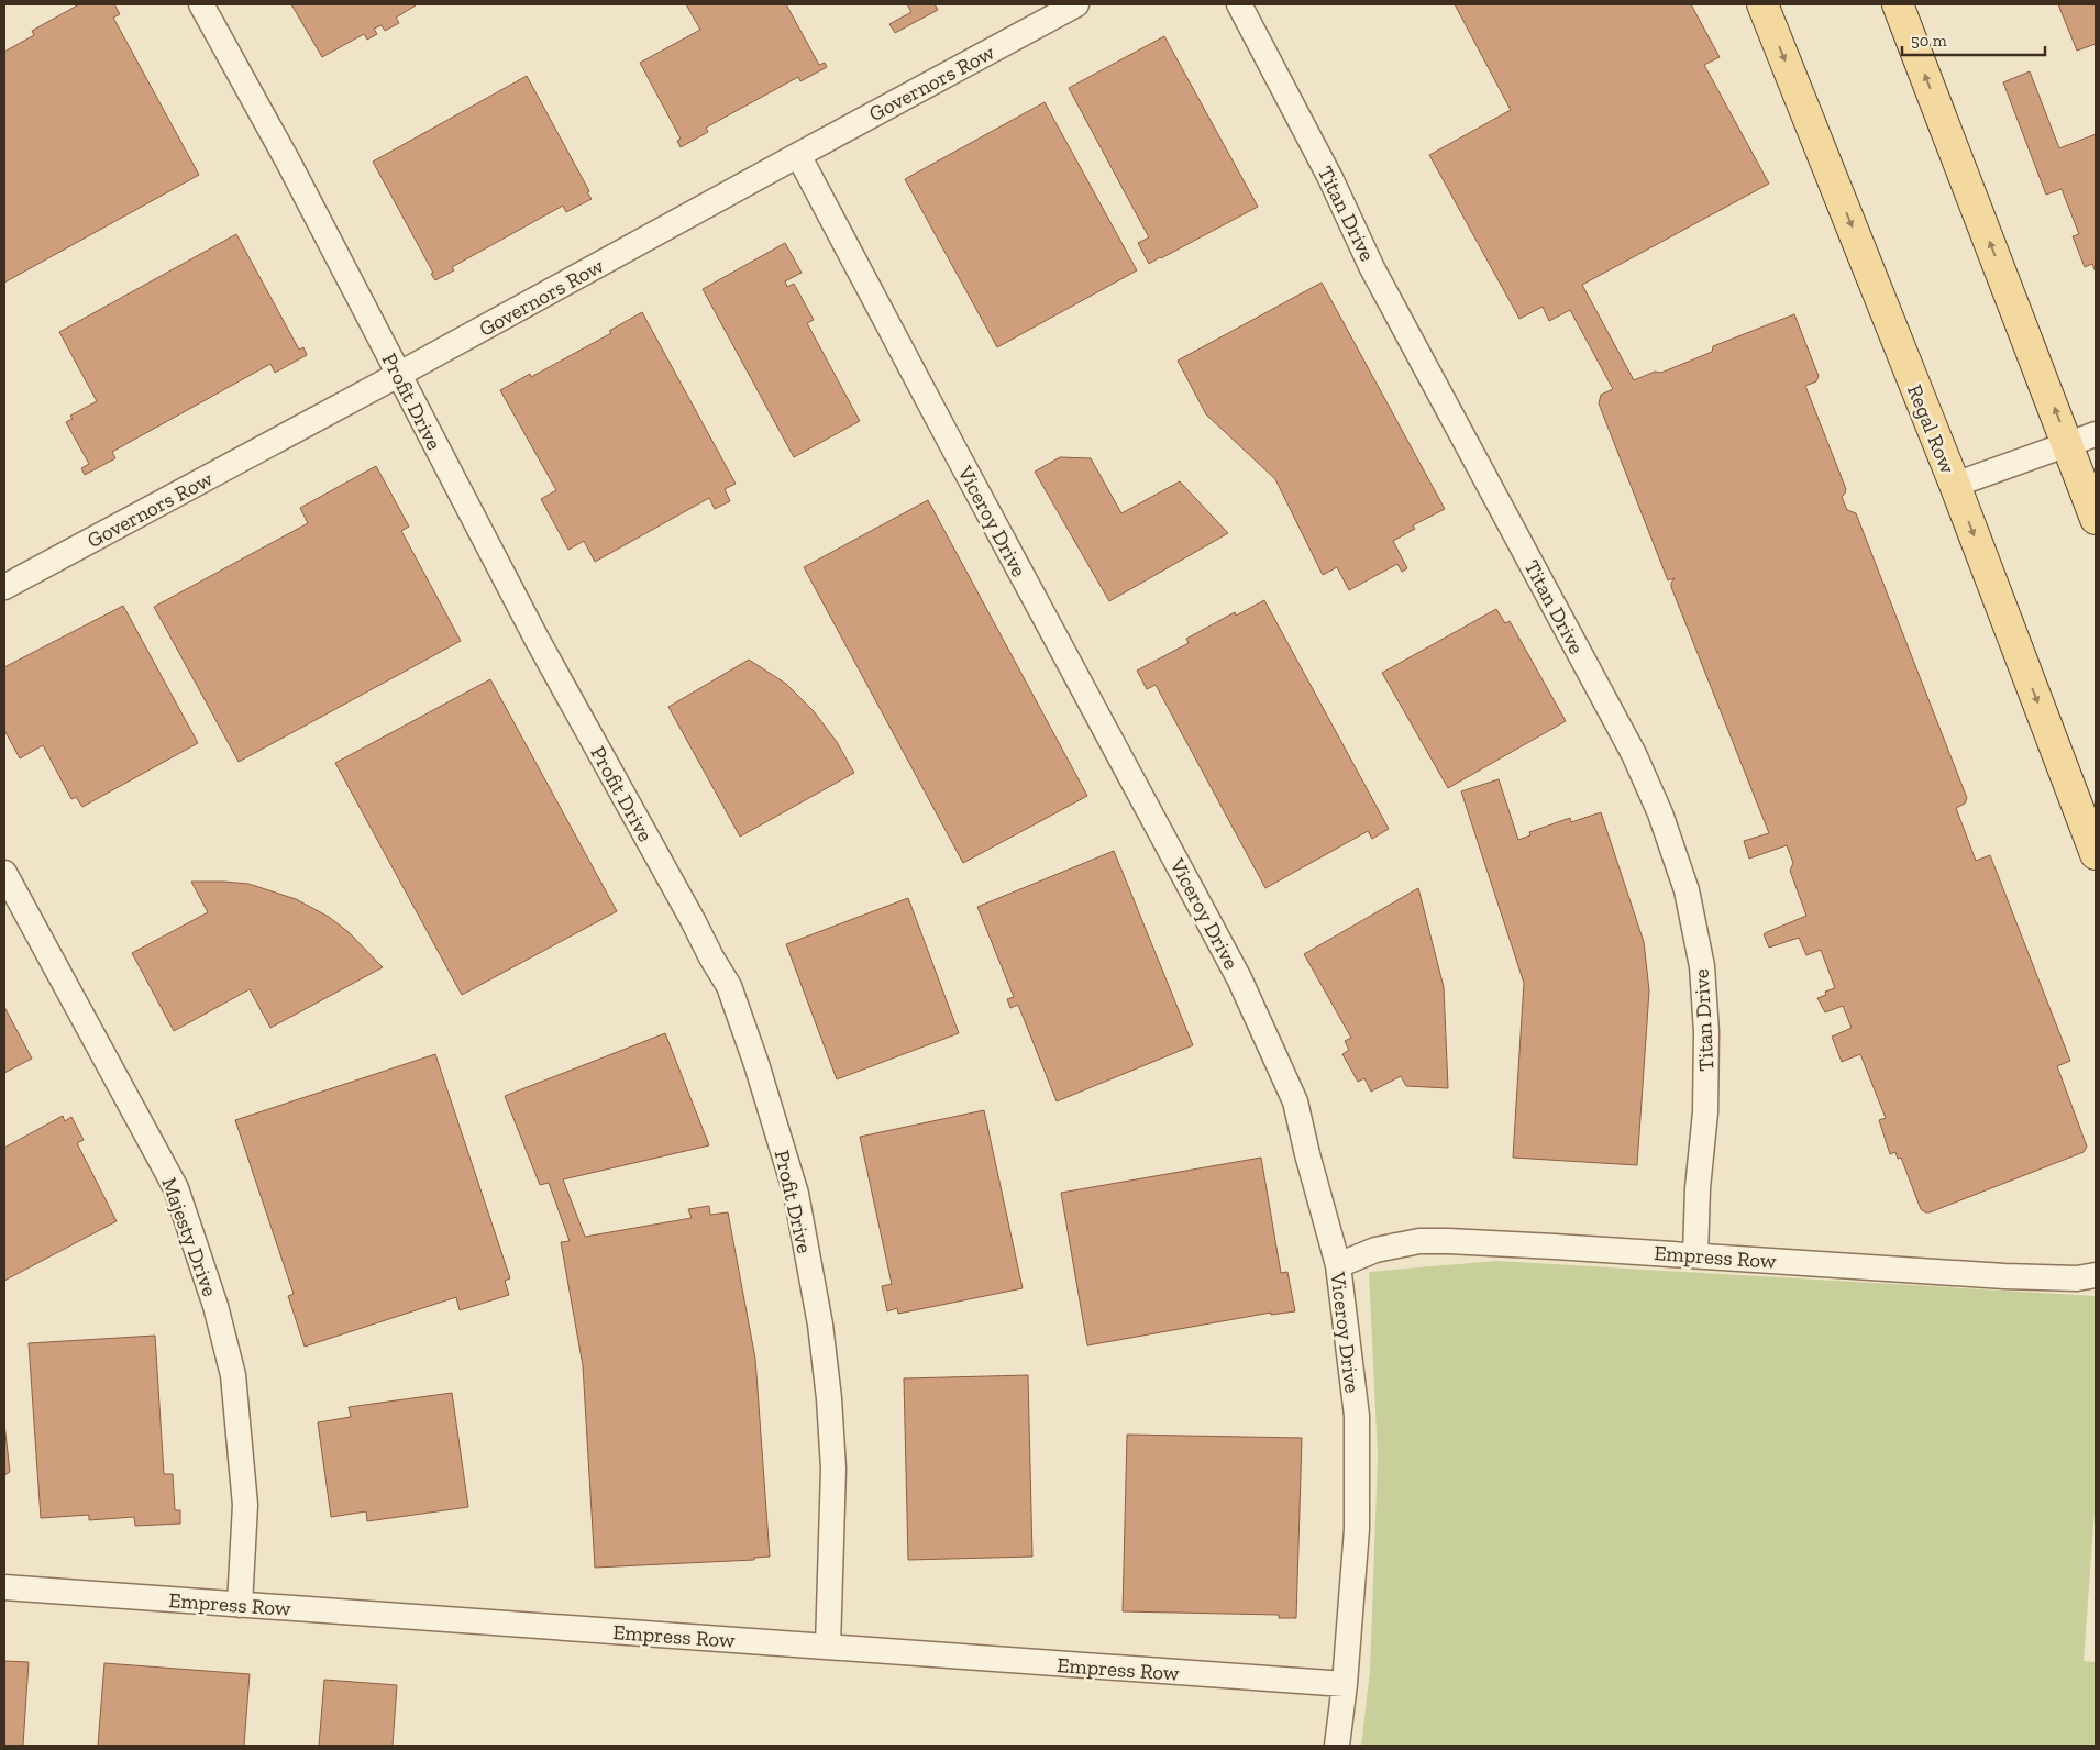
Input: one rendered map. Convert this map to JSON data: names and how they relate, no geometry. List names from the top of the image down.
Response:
{
  "streets": {
    "main road": ["Regal Row"],
    "street": [
      "Governors Row",
      "Titan Drive",
      "Profit Drive",
      "Viceroy Drive",
      "Majesty Drive",
      "Empress Row"
    ]
  },
  "crossings": [
    ["Governors Row", "Profit Drive"],
    ["Governors Row", "Viceroy Drive"],
    ["Titan Drive", "Empress Row"],
    ["Profit Drive", "Empress Row"],
    ["Viceroy Drive", "Empress Row"],
    ["Majesty Drive", "Empress Row"]
  ],
  "scale_bar": "50 m"
}
